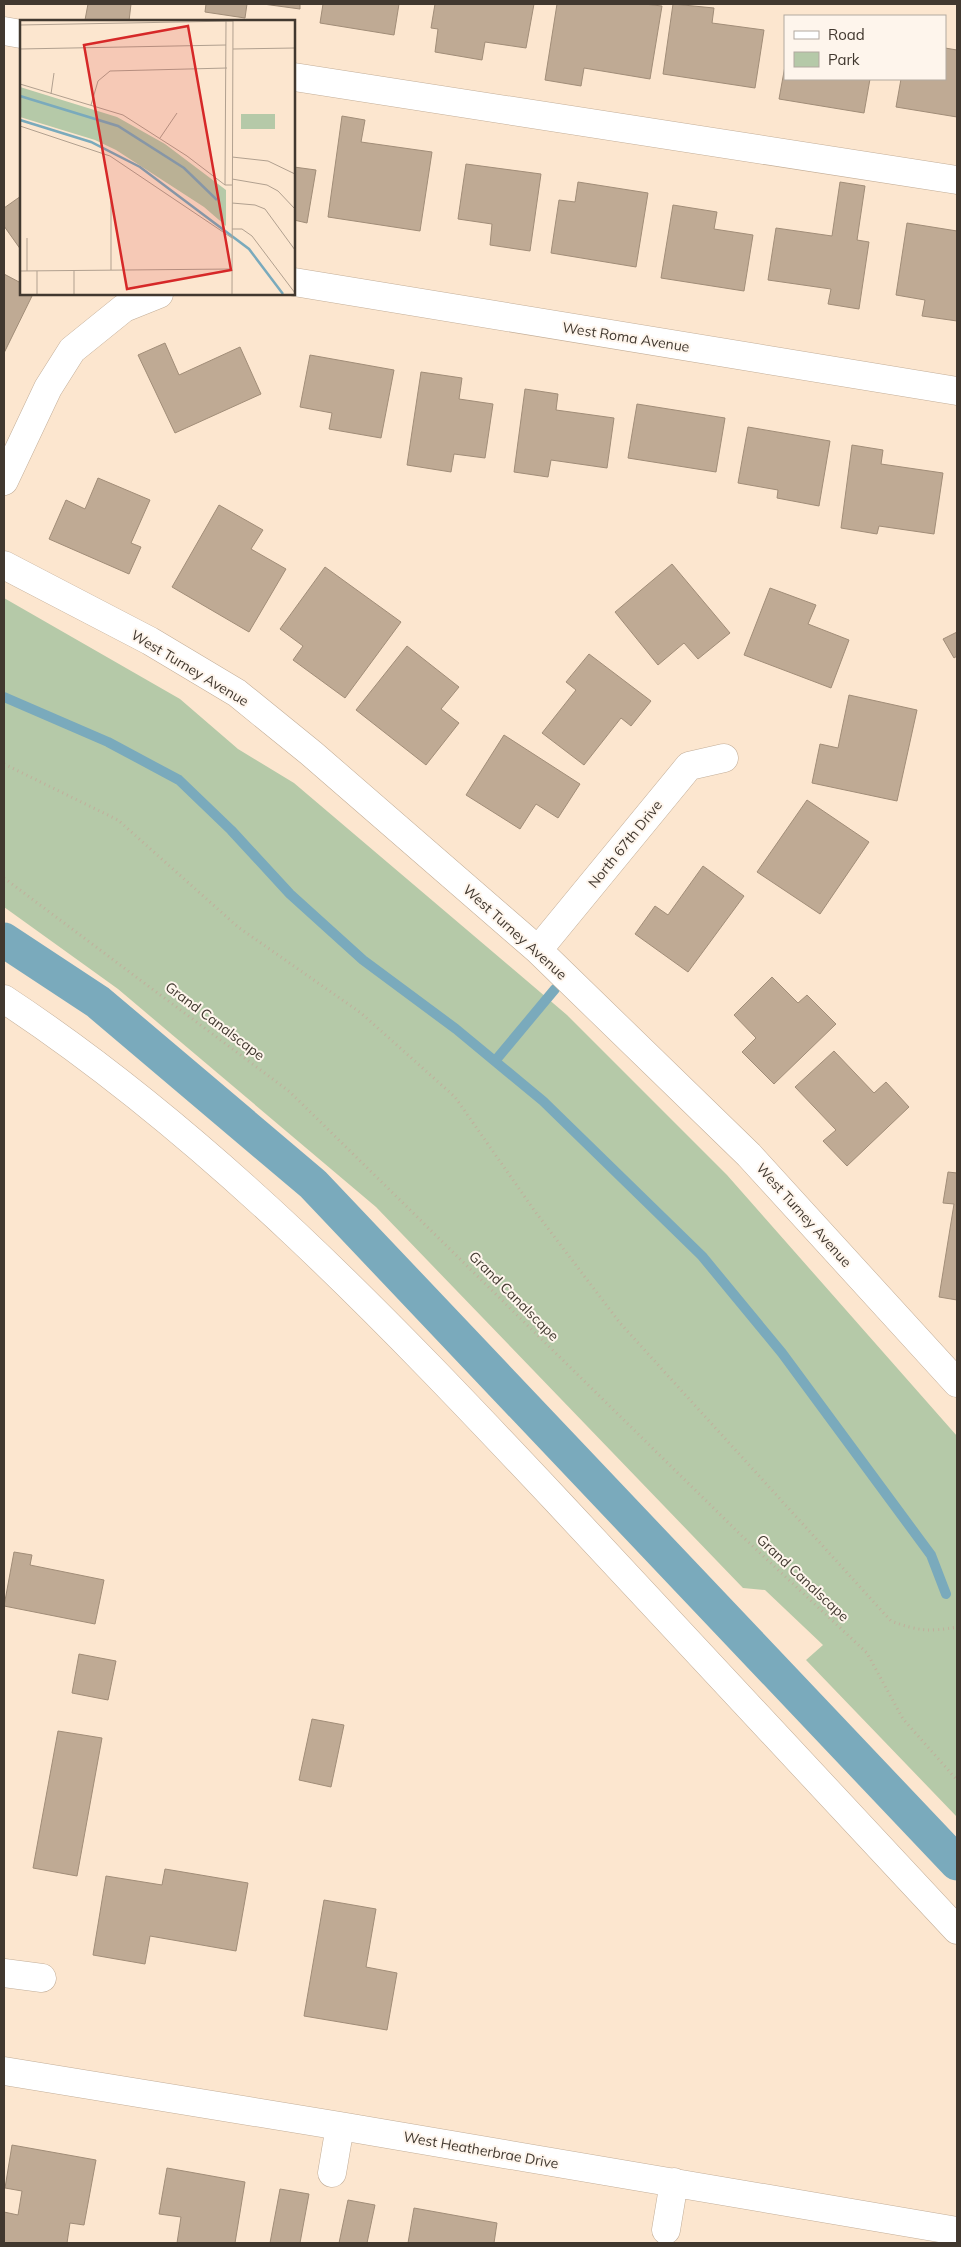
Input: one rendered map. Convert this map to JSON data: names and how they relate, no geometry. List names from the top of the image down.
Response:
{
  "streets": {
    "street": [
      "West Roma Avenue",
      "West Turney Avenue",
      "North 67th Drive",
      "West Heatherbrae Drive"
    ],
    "path": ["Grand Canalscape"]
  },
  "crossings": [
    ["West Turney Avenue", "North 67th Drive"]
  ],
  "legend": ["Road", "Park"]
}
